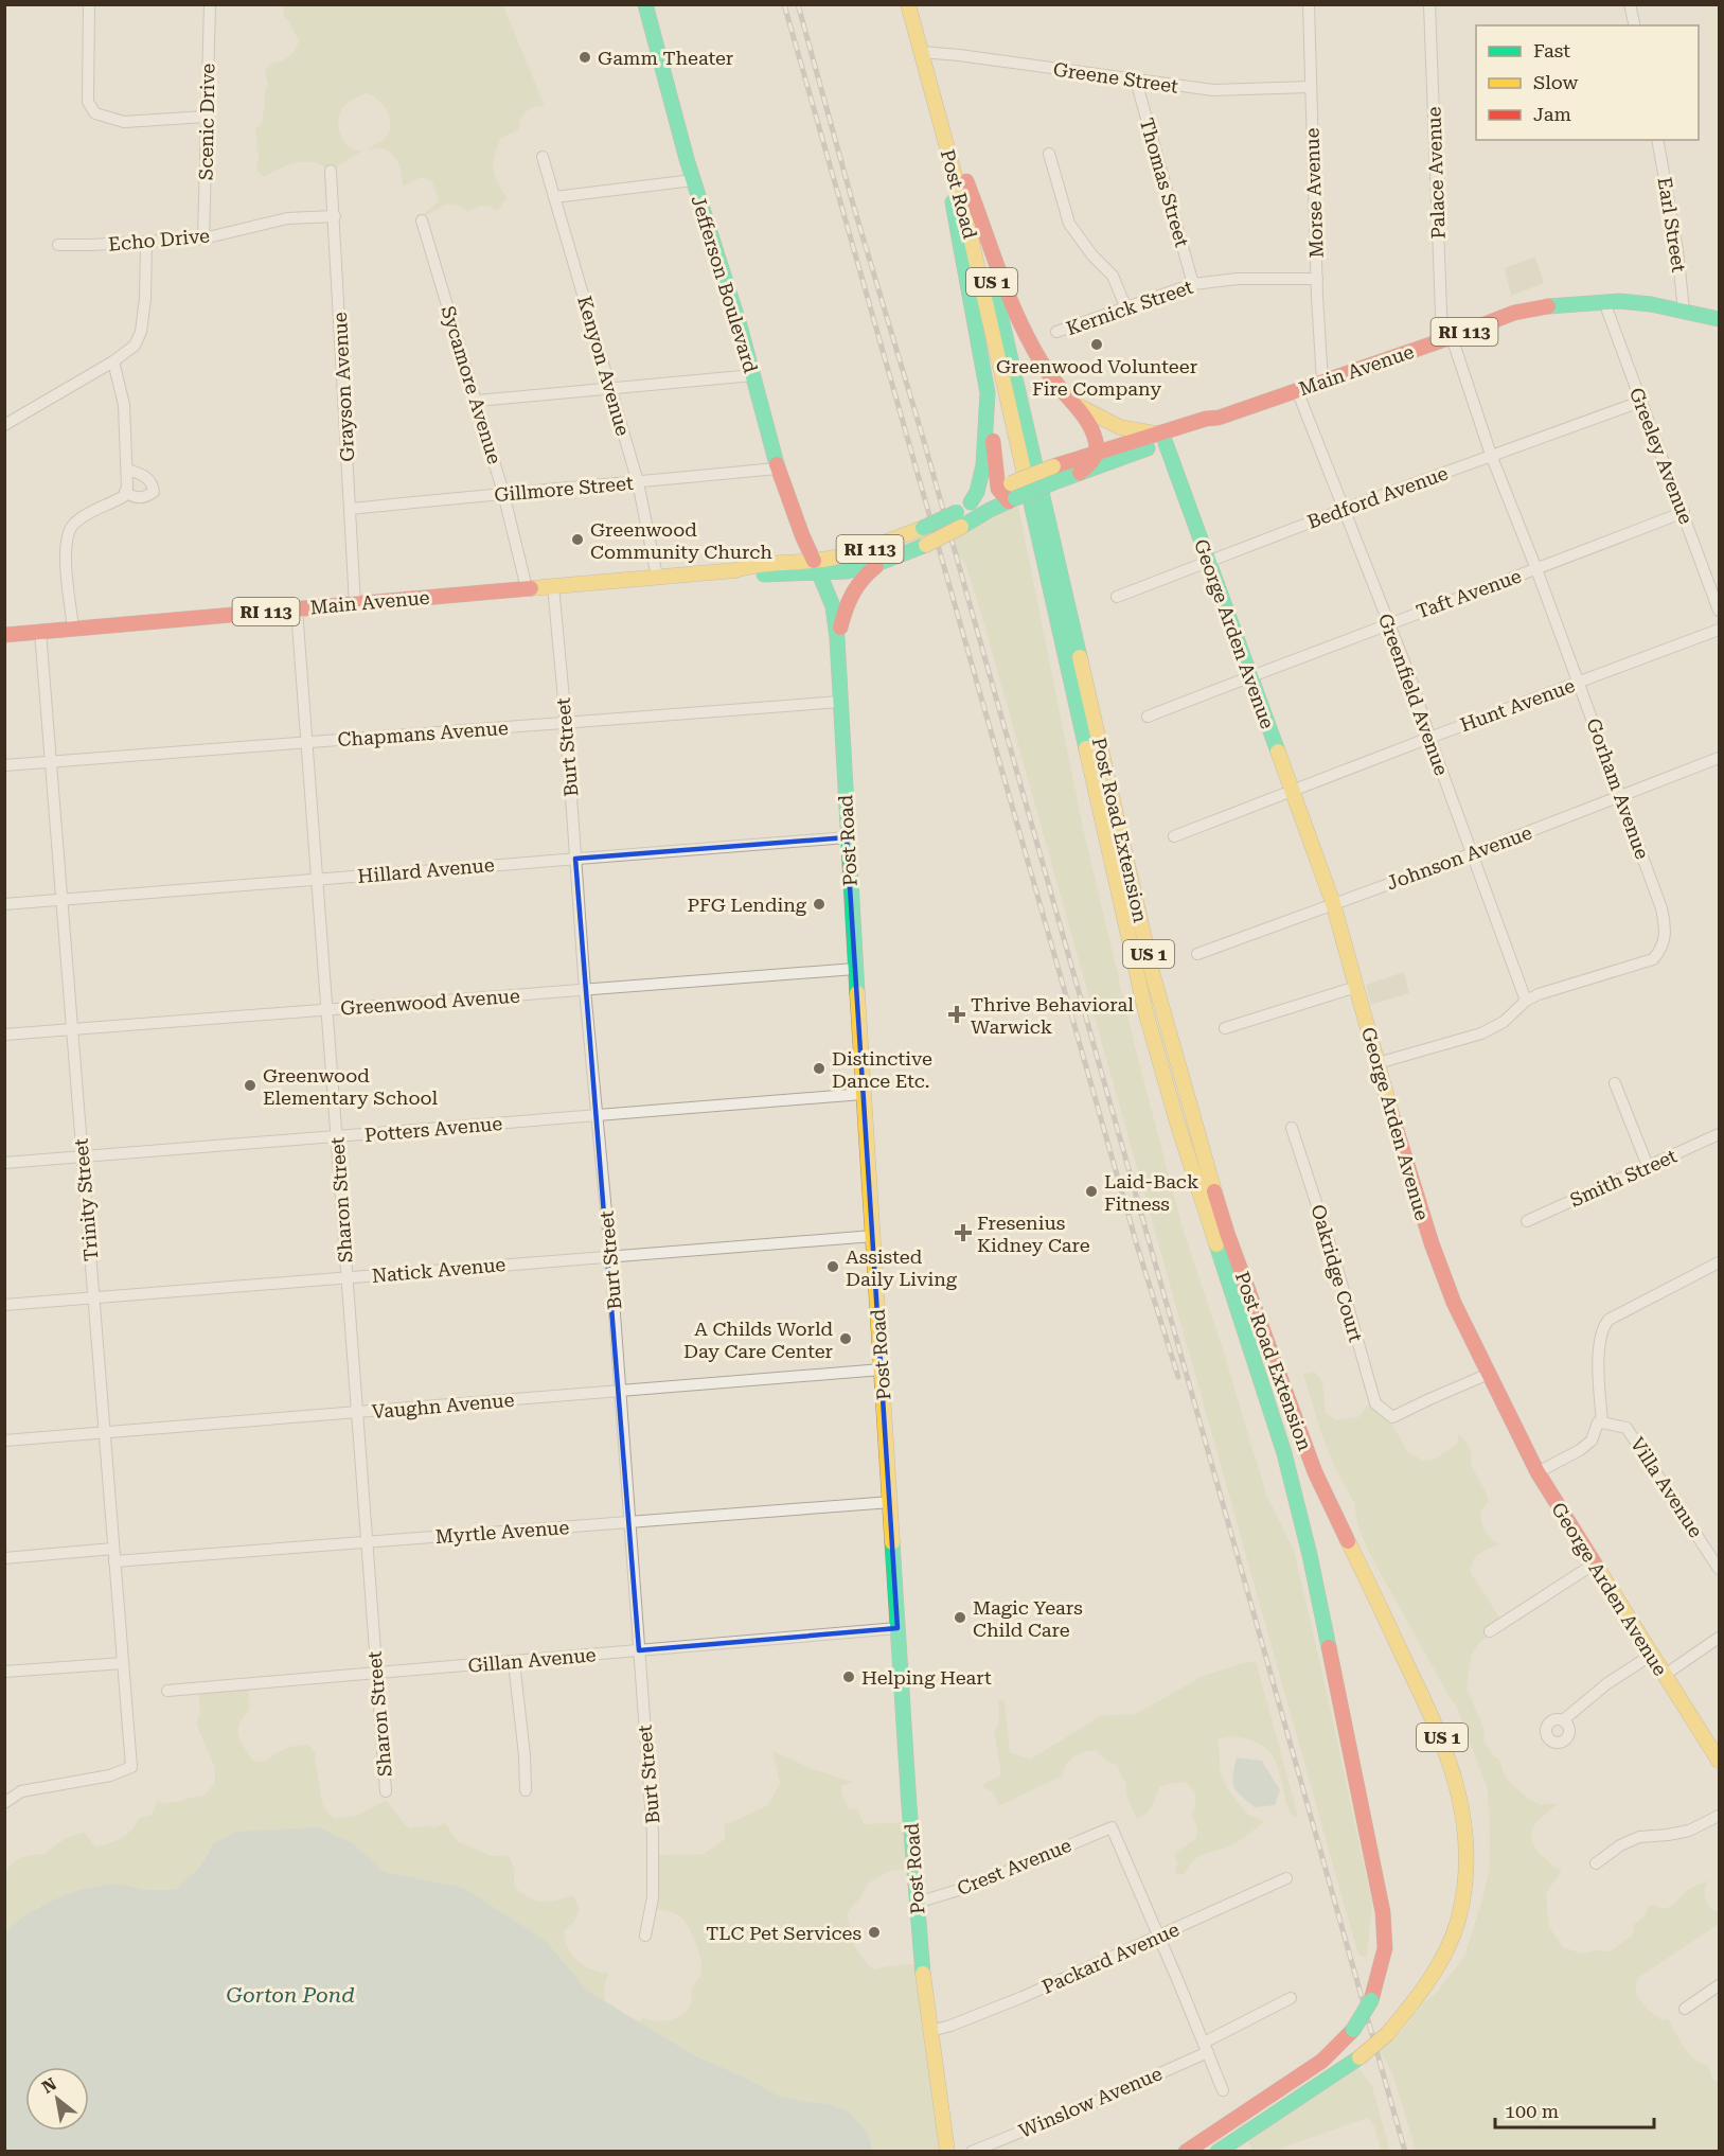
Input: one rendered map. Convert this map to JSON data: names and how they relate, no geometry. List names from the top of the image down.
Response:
{
  "streets": {
    "main road": [
      "Post Road",
      "US 1",
      "Jefferson Boulevard",
      "RI 113",
      "Main Avenue",
      "George Arden Avenue",
      "Post Road Extension"
    ],
    "street": [
      "Greene Street",
      "Scenic Drive",
      "Palace Avenue",
      "Thomas Street",
      "Morse Avenue",
      "Earl Street",
      "Echo Drive",
      "Kernick Street",
      "Kenyon Avenue",
      "Sycamore Avenue",
      "Grayson Avenue",
      "Greeley Avenue",
      "Gillmore Street",
      "Bedford Avenue",
      "Taft Avenue",
      "Greenfield Avenue",
      "Hunt Avenue",
      "Chapmans Avenue",
      "Burt Street",
      "Gorham Avenue",
      "Johnson Avenue",
      "Hillard Avenue",
      "Greenwood Avenue",
      "Potters Avenue",
      "Smith Street",
      "Trinity Street",
      "Sharon Street",
      "Natick Avenue",
      "Oakridge Court",
      "Vaughn Avenue",
      "Villa Avenue",
      "Myrtle Avenue",
      "Gillan Avenue",
      "Crest Avenue",
      "Packard Avenue",
      "Winslow Avenue"
    ]
  },
  "crossings": [
    ["Greene Street", "Thomas Street"],
    ["Greene Street", "Morse Avenue"],
    ["Greene Street", "Post Road"],
    ["Scenic Drive", "Echo Drive"],
    ["Palace Avenue", "Main Avenue"],
    ["Palace Avenue", "Gorham Avenue"],
    ["Thomas Street", "Kernick Street"],
    ["Morse Avenue", "Kernick Street"],
    ["Morse Avenue", "Main Avenue"],
    ["Post Road", "Jefferson Boulevard"],
    ["Post Road", "Main Avenue"],
    ["Post Road", "Chapmans Avenue"],
    ["Post Road", "Post Road Extension"],
    ["Post Road", "Hillard Avenue"],
    ["Post Road", "Greenwood Avenue"],
    ["Post Road", "Potters Avenue"],
    ["Post Road", "Natick Avenue"],
    ["Post Road", "Vaughn Avenue"],
    ["Post Road", "Myrtle Avenue"],
    ["Post Road", "Gillan Avenue"],
    ["Post Road", "Crest Avenue"],
    ["Post Road", "Packard Avenue"],
    ["Earl Street", "Main Avenue"],
    ["Echo Drive", "Grayson Avenue"],
    ["Jefferson Boulevard", "Main Avenue"],
    ["Jefferson Boulevard", "Gillmore Street"],
    ["Kenyon Avenue", "Main Avenue"],
    ["Kenyon Avenue", "Gillmore Street"],
    ["Main Avenue", "Sycamore Avenue"],
    ["Main Avenue", "Grayson Avenue"],
    ["Main Avenue", "Greeley Avenue"],
    ["Main Avenue", "George Arden Avenue"],
    ["Main Avenue", "Greenfield Avenue"],
    ["Main Avenue", "Burt Street"],
    ["Main Avenue", "Gorham Avenue"],
    ["Main Avenue", "Trinity Street"],
    ["Main Avenue", "Sharon Street"],
    ["Sycamore Avenue", "Gillmore Street"],
    ["Grayson Avenue", "Gillmore Street"],
    ["Greeley Avenue", "Bedford Avenue"],
    ["Greeley Avenue", "Taft Avenue"],
    ["Bedford Avenue", "George Arden Avenue"],
    ["Bedford Avenue", "Greenfield Avenue"],
    ["Bedford Avenue", "Gorham Avenue"],
    ["Taft Avenue", "George Arden Avenue"],
    ["Taft Avenue", "Greenfield Avenue"],
    ["Taft Avenue", "Gorham Avenue"],
    ["George Arden Avenue", "Hunt Avenue"],
    ["George Arden Avenue", "Gorham Avenue"],
    ["George Arden Avenue", "Johnson Avenue"],
    ["George Arden Avenue", "Oakridge Court"],
    ["Greenfield Avenue", "Hunt Avenue"],
    ["Greenfield Avenue", "Gorham Avenue"],
    ["Greenfield Avenue", "Johnson Avenue"],
    ["Hunt Avenue", "Gorham Avenue"],
    ["Chapmans Avenue", "Burt Street"],
    ["Chapmans Avenue", "Trinity Street"],
    ["Chapmans Avenue", "Sharon Street"],
    ["Burt Street", "Hillard Avenue"],
    ["Burt Street", "Greenwood Avenue"],
    ["Burt Street", "Potters Avenue"],
    ["Burt Street", "Natick Avenue"],
    ["Burt Street", "Vaughn Avenue"],
    ["Burt Street", "Myrtle Avenue"],
    ["Burt Street", "Gillan Avenue"],
    ["Gorham Avenue", "Johnson Avenue"],
    ["Hillard Avenue", "Trinity Street"],
    ["Hillard Avenue", "Sharon Street"],
    ["Greenwood Avenue", "Trinity Street"],
    ["Greenwood Avenue", "Sharon Street"],
    ["Potters Avenue", "Trinity Street"],
    ["Potters Avenue", "Sharon Street"],
    ["Trinity Street", "Natick Avenue"],
    ["Trinity Street", "Vaughn Avenue"],
    ["Trinity Street", "Myrtle Avenue"],
    ["Sharon Street", "Natick Avenue"],
    ["Sharon Street", "Vaughn Avenue"],
    ["Sharon Street", "Myrtle Avenue"],
    ["Sharon Street", "Gillan Avenue"],
    ["Crest Avenue", "Packard Avenue"]
  ],
  "water": ["Gorton Pond"],
  "places": {
    "other": [
      "Gamm Theater",
      "Greenwood Volunteer Fire Company",
      "Greenwood Community Church",
      "PFG Lending",
      "Distinctive Dance Etc.",
      "Greenwood Elementary School",
      "Laid-Back Fitness",
      "Assisted Daily Living",
      "A Childs World Day Care Center",
      "Magic Years Child Care",
      "Helping Heart",
      "TLC Pet Services"
    ],
    "health": ["Thrive Behavioral Warwick", "Fresenius Kidney Care"]
  },
  "legend": ["Fast", "Slow", "Jam"],
  "scale_bar": "100 m",
  "north": "top left"
}
